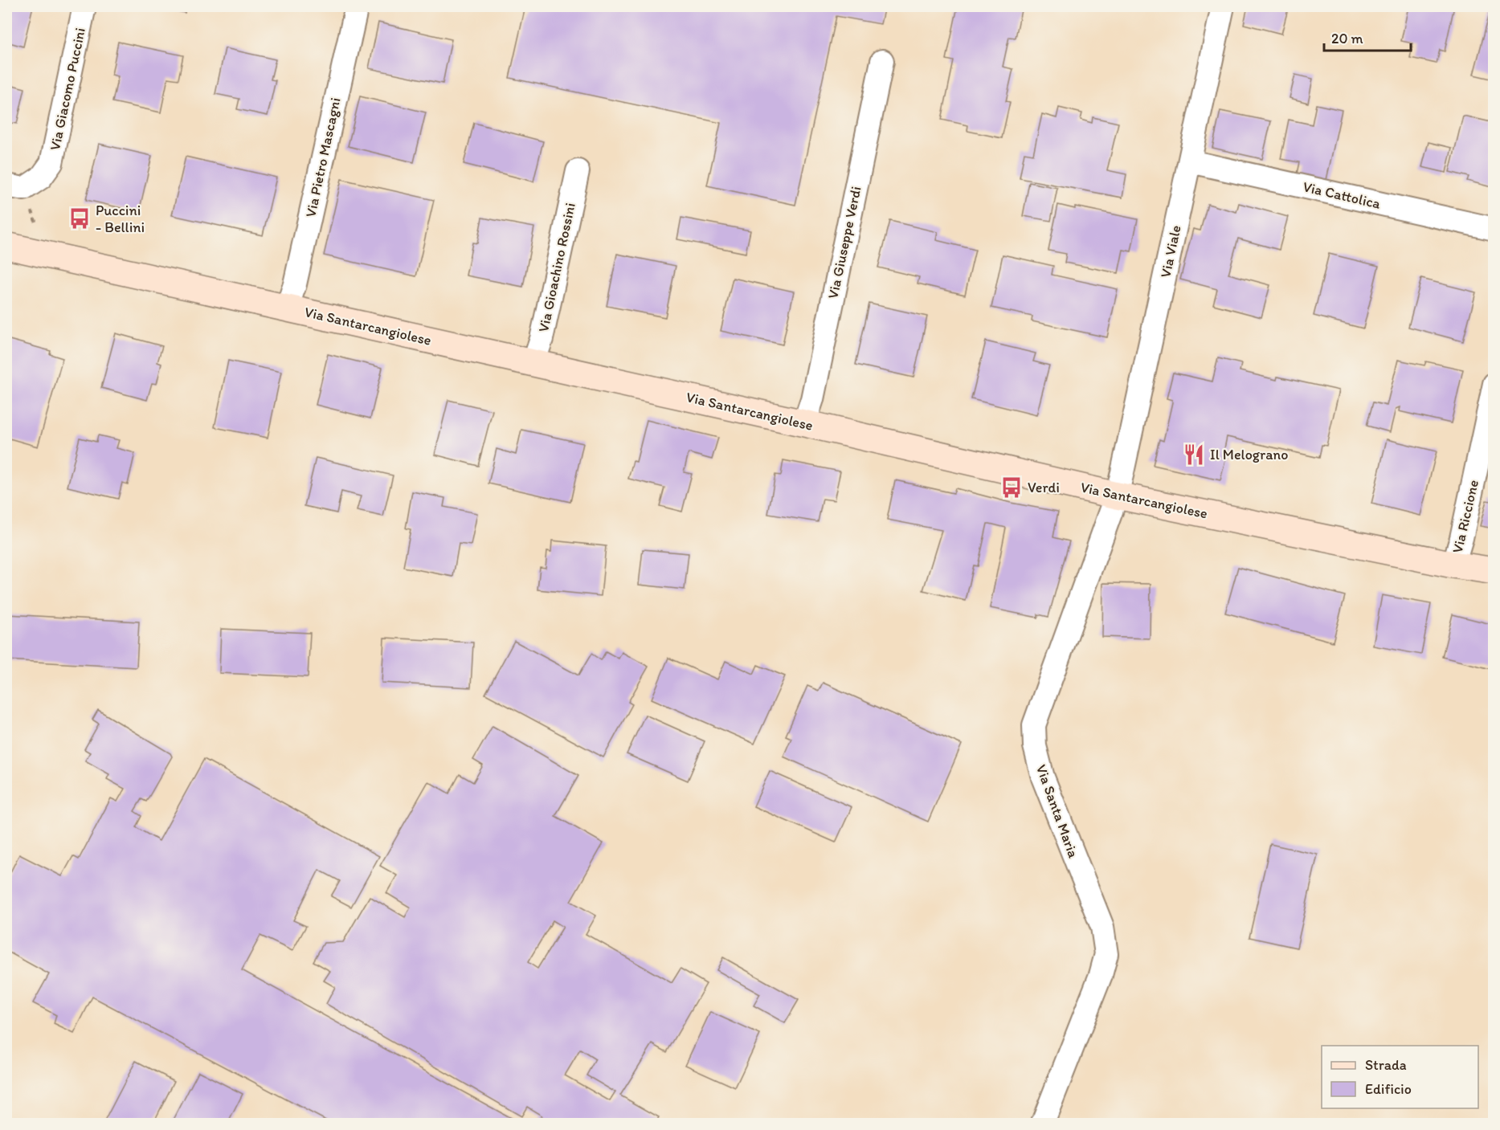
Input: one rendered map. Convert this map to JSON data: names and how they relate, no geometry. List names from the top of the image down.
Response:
{
  "streets": {
    "main road": ["Via Santarcangiolese"],
    "street": [
      "Via Giacomo Puccini",
      "Via Pietro Mascagni",
      "Via Cattolica",
      "Via Giuseppe Verdi",
      "Via Viale",
      "Via Gioachino Rossini",
      "Via Riccione",
      "Via Santa Maria"
    ]
  },
  "crossings": [
    ["Via Pietro Mascagni", "Via Santarcangiolese"],
    ["Via Cattolica", "Via Viale"],
    ["Via Giuseppe Verdi", "Via Santarcangiolese"],
    ["Via Viale", "Via Santarcangiolese"],
    ["Via Viale", "Via Santa Maria"],
    ["Via Gioachino Rossini", "Via Santarcangiolese"],
    ["Via Santarcangiolese", "Via Riccione"],
    ["Via Santarcangiolese", "Via Santa Maria"]
  ],
  "places": {
    "bus stop": ["Puccini - Bellini", "Verdi"],
    "restaurant": ["Il Melograno"]
  },
  "legend": ["Strada", "Edificio"],
  "scale_bar": "20 m"
}
